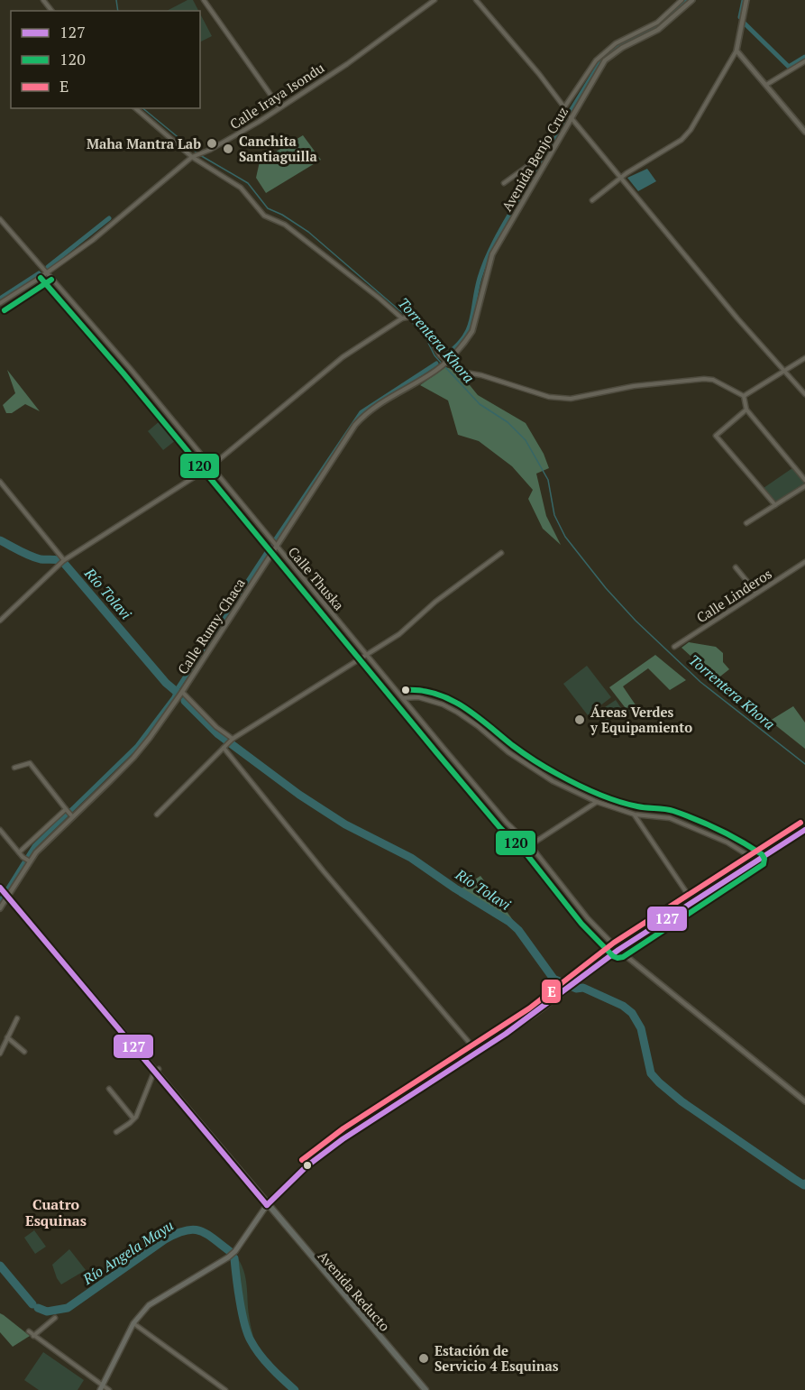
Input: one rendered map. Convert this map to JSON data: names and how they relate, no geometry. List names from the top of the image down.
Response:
{
  "streets": {
    "main road": ["Avenida Reducto"],
    "street": [
      "Calle Iraya Isondu",
      "Avenida Benjo Cruz",
      "Calle Thuska",
      "Calle Linderos",
      "Calle Rumy-Chaca"
    ]
  },
  "crossings": [
    ["Calle Iraya Isondu", "Calle Thuska"],
    ["Avenida Benjo Cruz", "Calle Rumy-Chaca"],
    ["Calle Thuska", "Calle Rumy-Chaca"],
    ["Calle Rumy-Chaca", "Avenida Reducto"]
  ],
  "districts": ["Cuatro Esquinas"],
  "water": ["Torrentera Khora", "Río Tolavi", "Río Angela Mayu"],
  "places": [
    "Maha Mantra Lab",
    "Canchita Santiaguilla",
    "Áreas Verdes y Equipamiento",
    "Estación de Servicio 4 Esquinas"
  ],
  "lines": ["transit line 120", "transit line E", "transit line 127"],
  "legend": ["127", "120", "E"]
}
